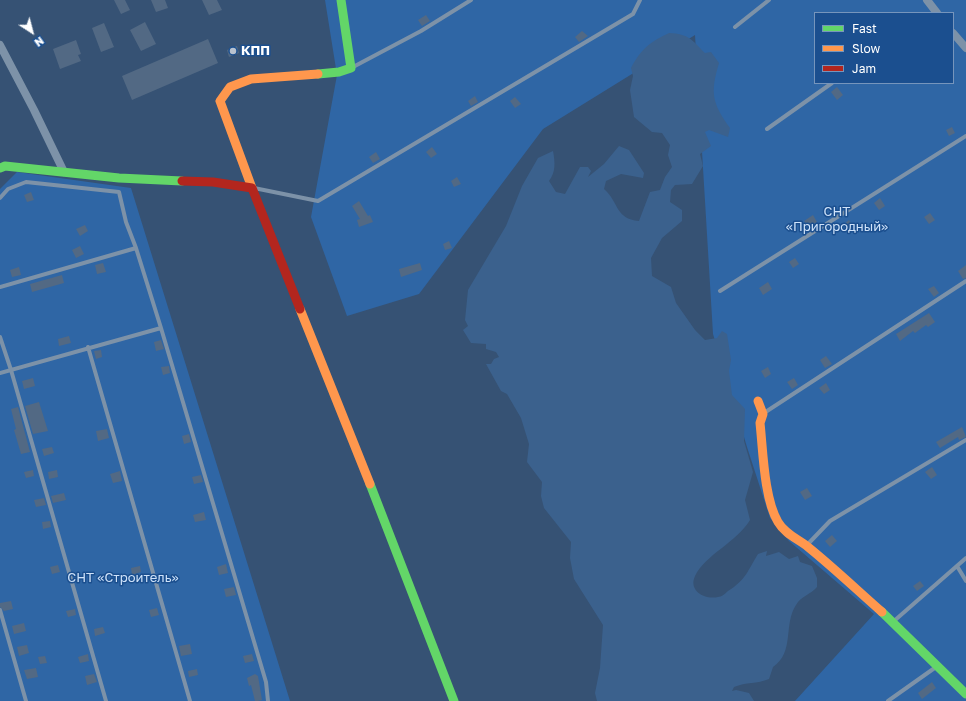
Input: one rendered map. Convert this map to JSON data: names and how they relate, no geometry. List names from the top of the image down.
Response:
{
  "parks": ["СНТ «Пригородный»", "СНТ «Строитель»"],
  "places": ["КПП"],
  "legend": ["Fast", "Slow", "Jam"],
  "north": "bottom right"
}
